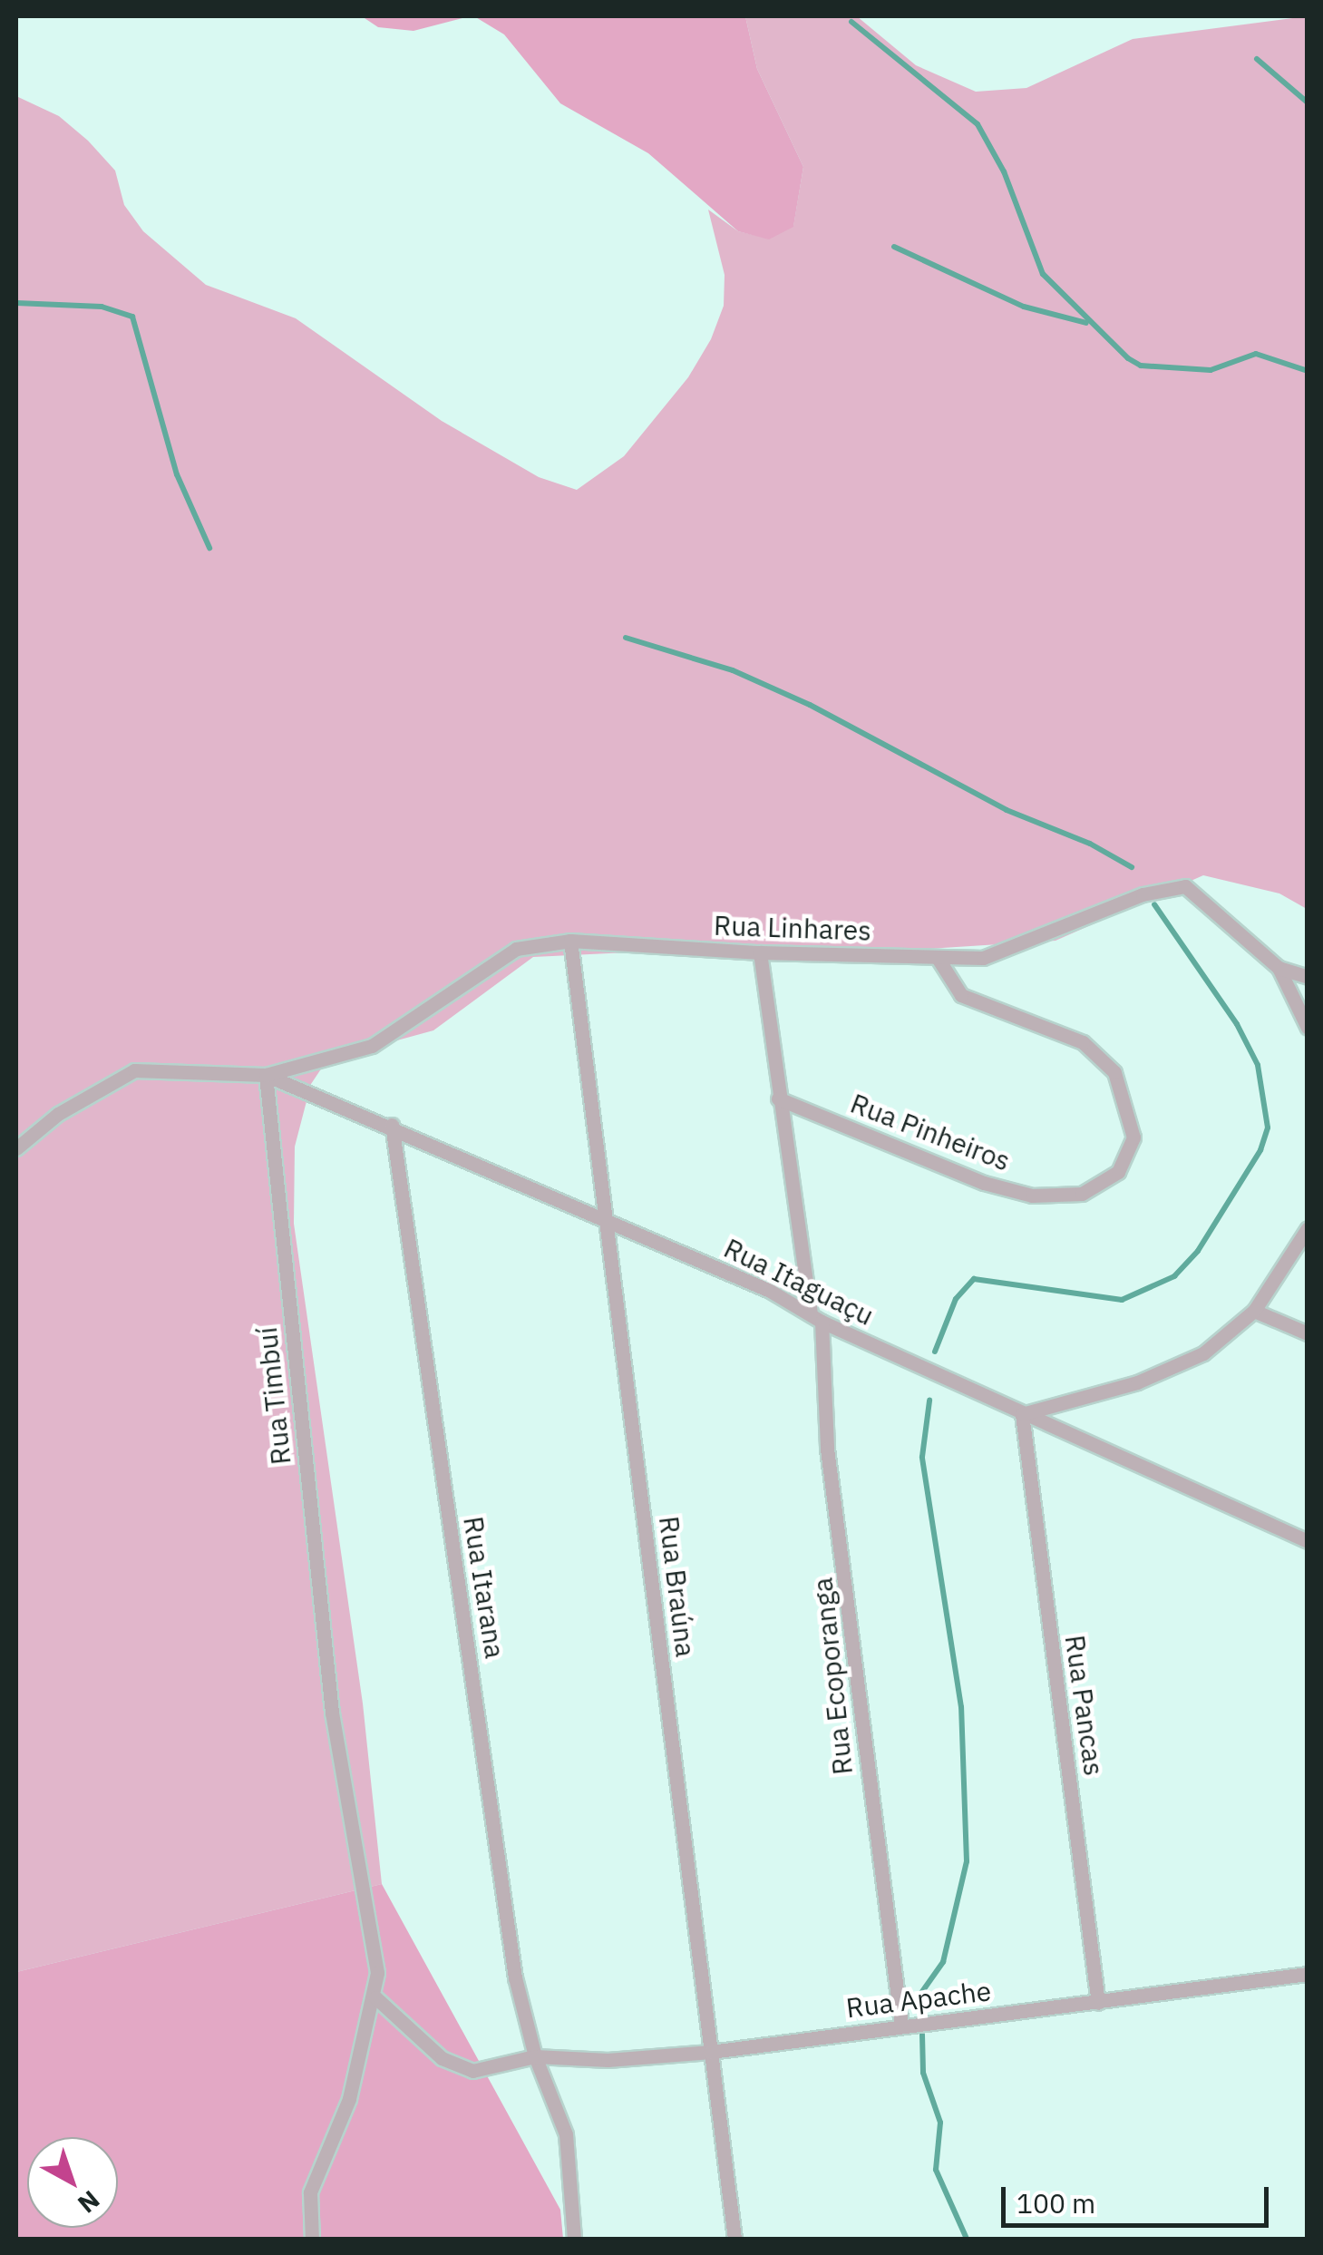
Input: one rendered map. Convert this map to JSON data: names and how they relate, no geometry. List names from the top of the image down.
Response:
{
  "streets": {
    "street": [
      "Rua Linhares",
      "Rua Pinheiros",
      "Rua Itaguaçu",
      "Rua Timbuí",
      "Rua Braúna",
      "Rua Itarana",
      "Rua Ecoporanga",
      "Rua Pancas",
      "Rua Apache"
    ]
  },
  "crossings": [
    ["Rua Linhares", "Rua Pinheiros"],
    ["Rua Linhares", "Rua Itaguaçu"],
    ["Rua Linhares", "Rua Timbuí"],
    ["Rua Linhares", "Rua Braúna"],
    ["Rua Linhares", "Rua Ecoporanga"],
    ["Rua Pinheiros", "Rua Ecoporanga"],
    ["Rua Itaguaçu", "Rua Timbuí"],
    ["Rua Itaguaçu", "Rua Braúna"],
    ["Rua Itaguaçu", "Rua Itarana"],
    ["Rua Itaguaçu", "Rua Ecoporanga"],
    ["Rua Itaguaçu", "Rua Pancas"],
    ["Rua Timbuí", "Rua Apache"],
    ["Rua Braúna", "Rua Apache"],
    ["Rua Itarana", "Rua Apache"],
    ["Rua Ecoporanga", "Rua Apache"],
    ["Rua Pancas", "Rua Apache"]
  ],
  "scale_bar": "100 m",
  "north": "bottom right"
}
